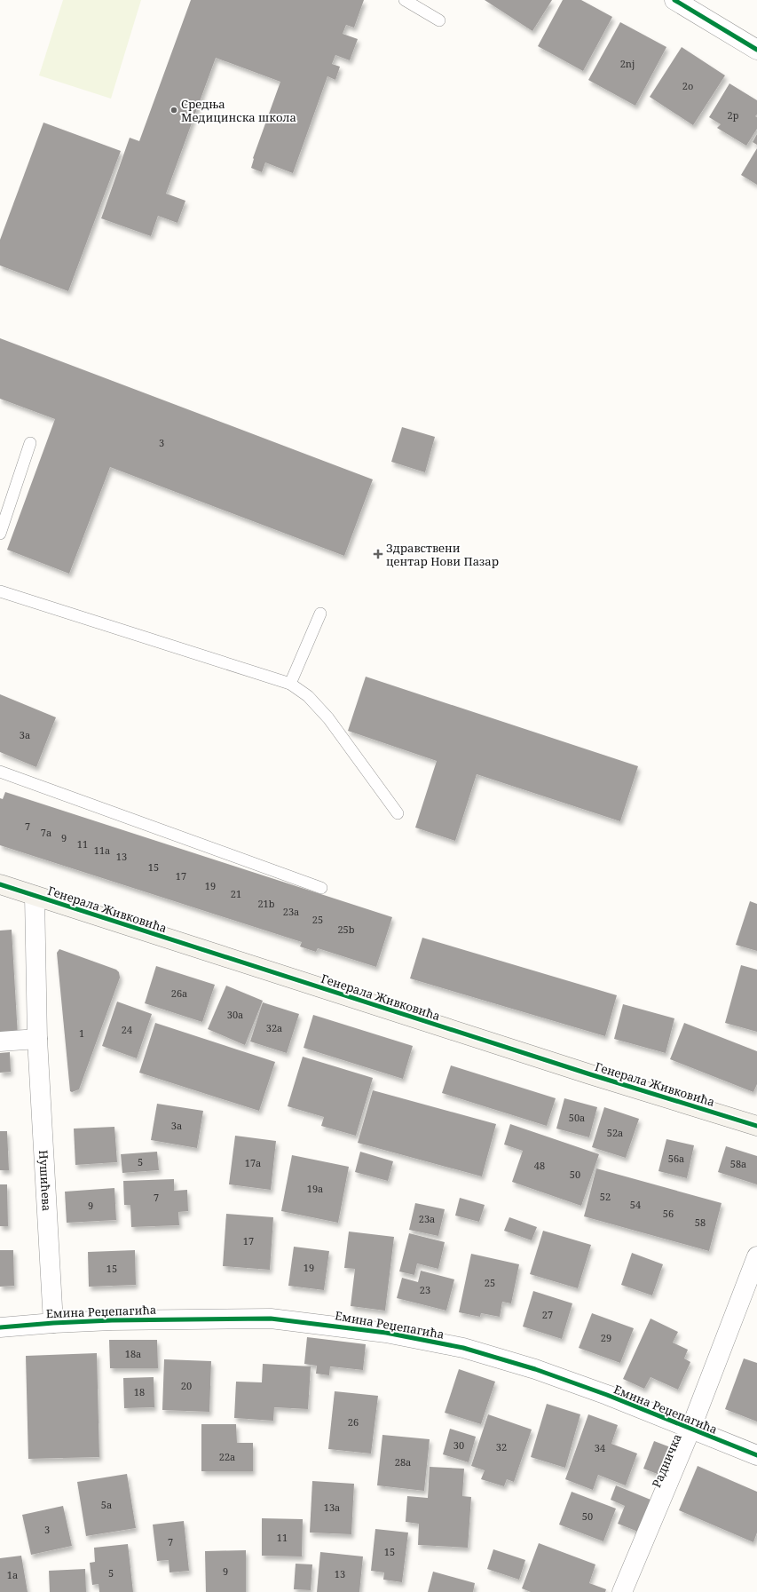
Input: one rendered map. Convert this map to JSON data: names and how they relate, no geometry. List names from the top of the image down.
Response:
{
  "streets": {
    "street": [
      "Генерала Живковића",
      "Нушићева",
      "Емина Реџепагића",
      "Радничка"
    ]
  },
  "crossings": [
    ["Генерала Живковића", "Нушићева"],
    ["Нушићева", "Емина Реџепагића"],
    ["Емина Реџепагића", "Радничка"]
  ],
  "places": {
    "other": ["Средња Медицинска школа"],
    "health": ["Здравствени центар Нови Пазар"]
  },
  "house_numbers": [
    "2nj",
    "2o",
    "2p",
    "3",
    "3a",
    "7",
    "7a",
    "9",
    "11",
    "11a",
    "13",
    "15",
    "17",
    "19",
    "21",
    "21b",
    "23a",
    "25",
    "25b",
    "26a",
    "30a",
    "32a",
    "24",
    "1",
    "50a",
    "3a",
    "52a",
    "56a",
    "5",
    "17a",
    "58a",
    "48",
    "50",
    "19a",
    "52",
    "7",
    "54",
    "9",
    "56",
    "23a",
    "58",
    "17",
    "19",
    "15",
    "25",
    "23",
    "27",
    "29",
    "18a",
    "20",
    "18",
    "26",
    "30",
    "32",
    "34",
    "22a",
    "28a",
    "5a",
    "13a",
    "50",
    "3",
    "11",
    "7",
    "15",
    "9",
    "5",
    "13",
    "1a"
  ]
}
